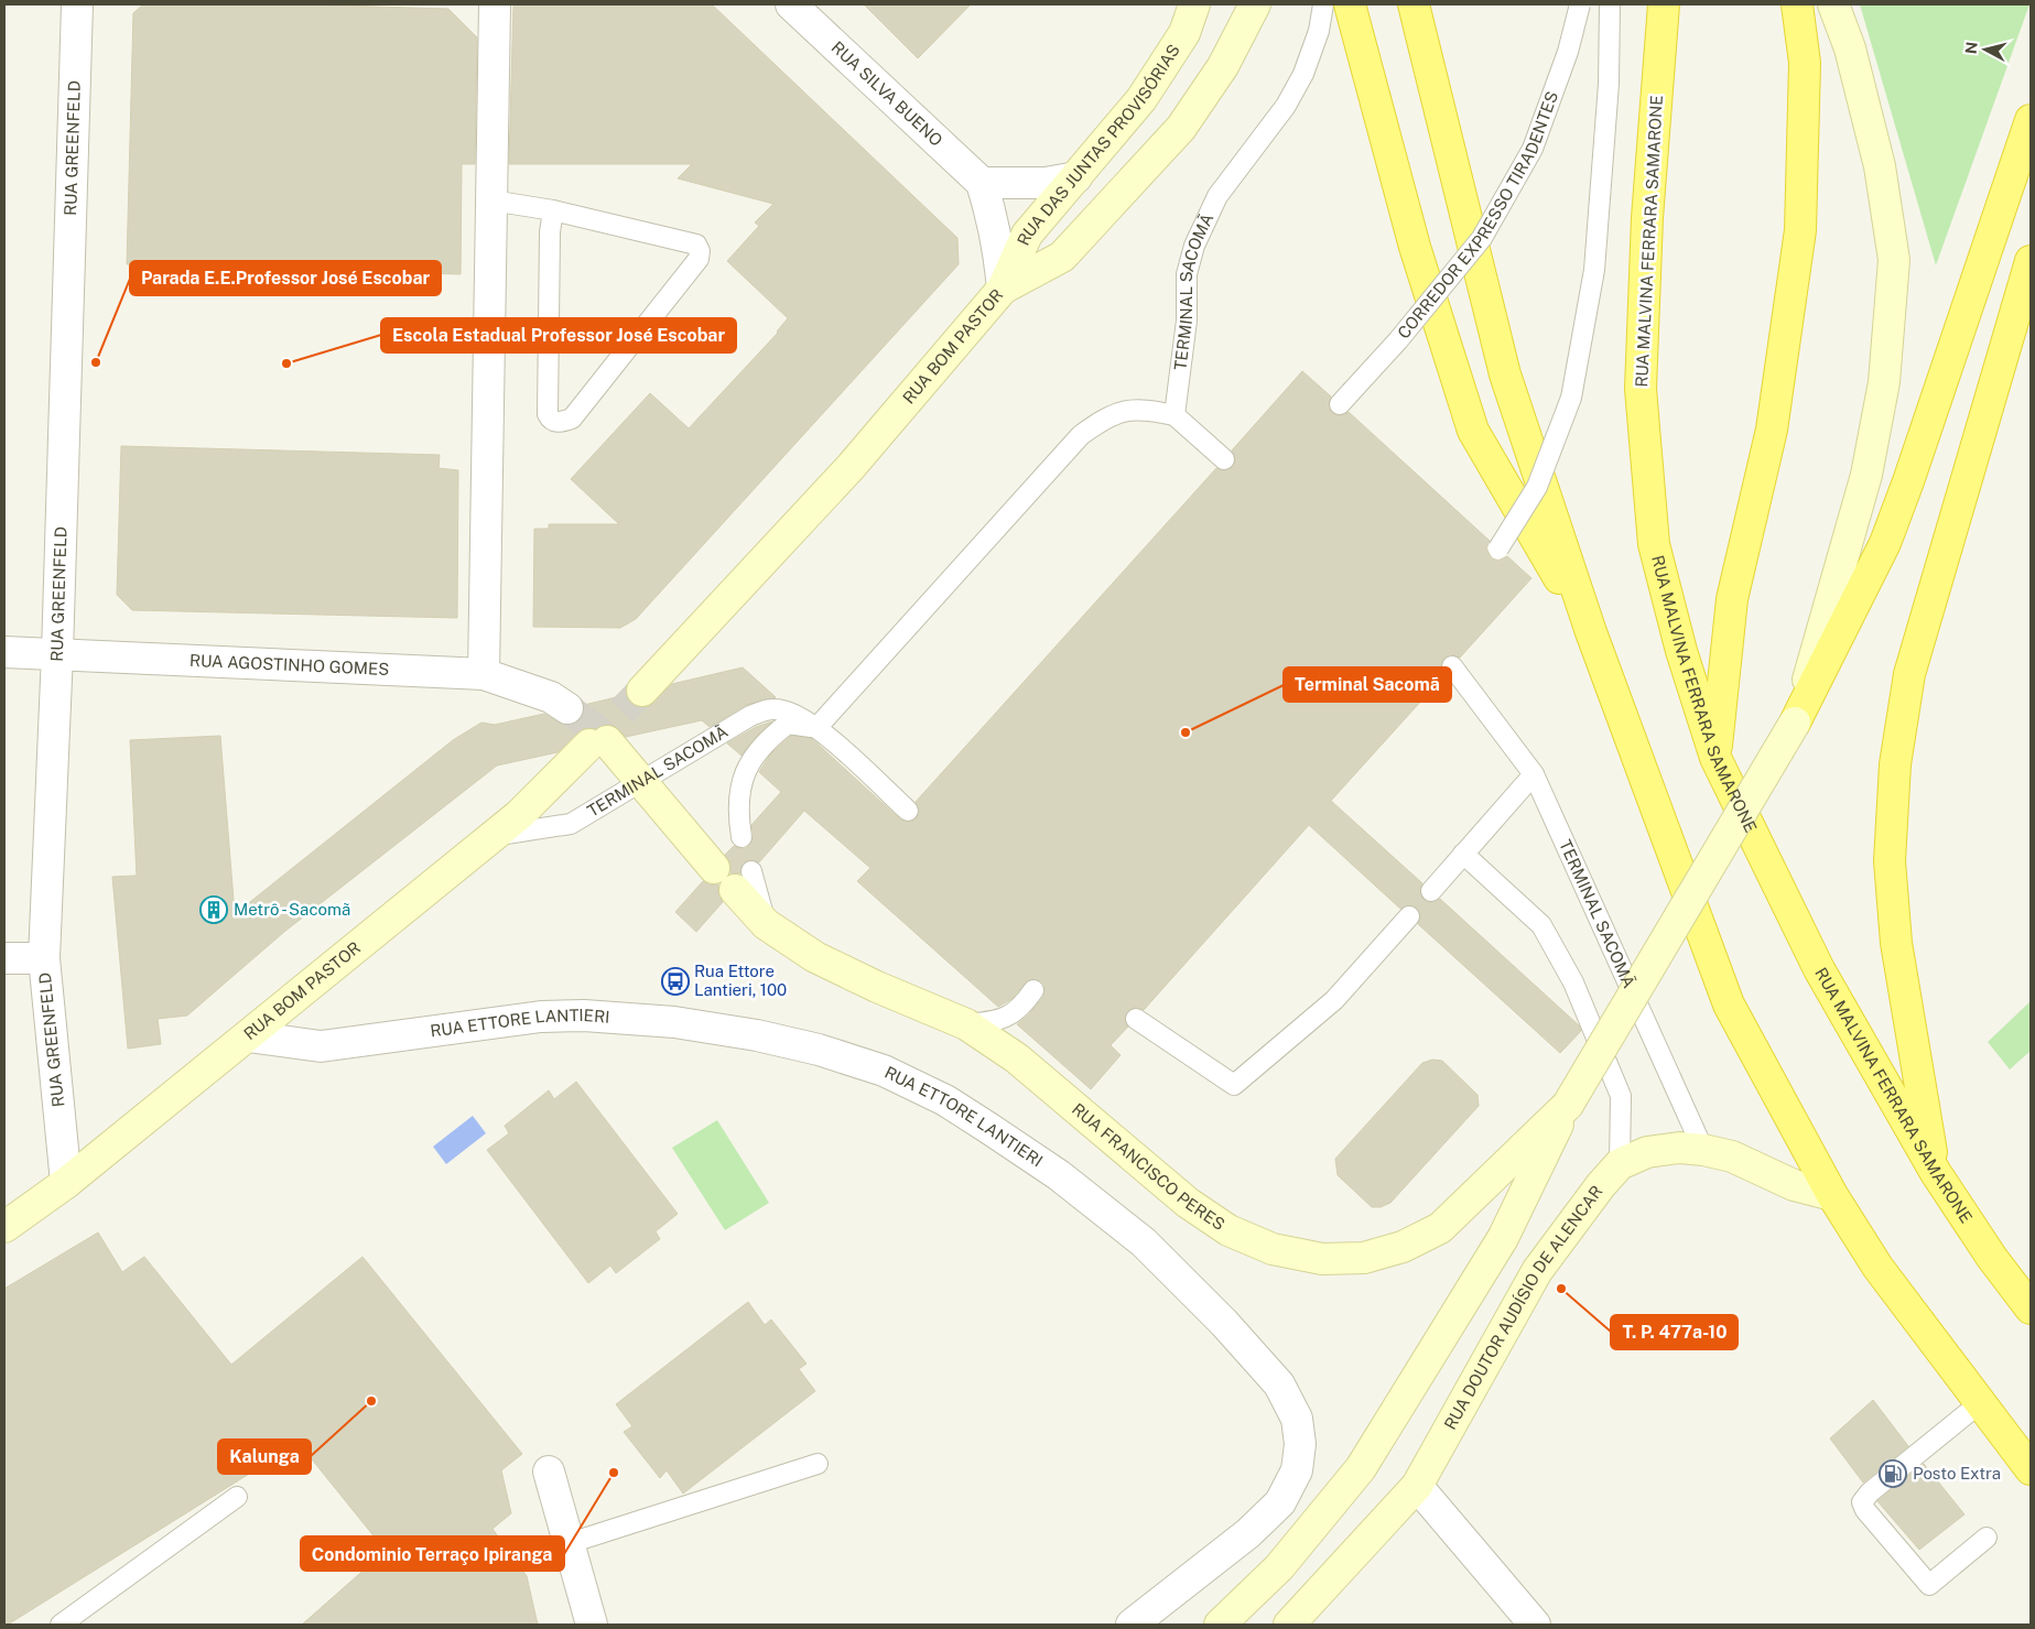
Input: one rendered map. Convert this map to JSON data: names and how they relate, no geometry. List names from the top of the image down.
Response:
{
  "streets": {
    "highway": ["RUA MALVINA FERRARA SAMARONE"],
    "main road": [
      "RUA DAS JUNTAS PROVISÓRIAS",
      "RUA BOM PASTOR",
      "RUA FRANCISCO PERES",
      "RUA DOUTOR AUDÍSIO DE ALENCAR"
    ],
    "street": [
      "RUA SILVA BUENO",
      "RUA GREENFELD",
      "RUA AGOSTINHO GOMES",
      "RUA ETTORE LANTIERI"
    ],
    "lane": ["CORREDOR EXPRESSO TIRADENTES", "TERMINAL SACOMÃ"]
  },
  "crossings": [
    ["RUA DAS JUNTAS PROVISÓRIAS", "RUA BOM PASTOR"],
    ["RUA GREENFELD", "RUA BOM PASTOR"],
    ["RUA GREENFELD", "RUA AGOSTINHO GOMES"],
    ["TERMINAL SACOMÃ", "RUA BOM PASTOR"],
    ["TERMINAL SACOMÃ", "RUA DOUTOR AUDÍSIO DE ALENCAR"],
    ["RUA BOM PASTOR", "RUA ETTORE LANTIERI"]
  ],
  "places": {
    "other": [
      "Parada E.E.Professor José Escobar",
      "Escola Estadual Professor José Escobar",
      "Terminal Sacomã",
      "T. P. 477a-10",
      "Kalunga",
      "Condominio Terraço Ipiranga"
    ],
    "building": ["Metrô - Sacomã"],
    "bus stop": ["Rua Ettore Lantieri, 100"],
    "fuel station": ["Posto Extra"]
  },
  "north": "left"
}
